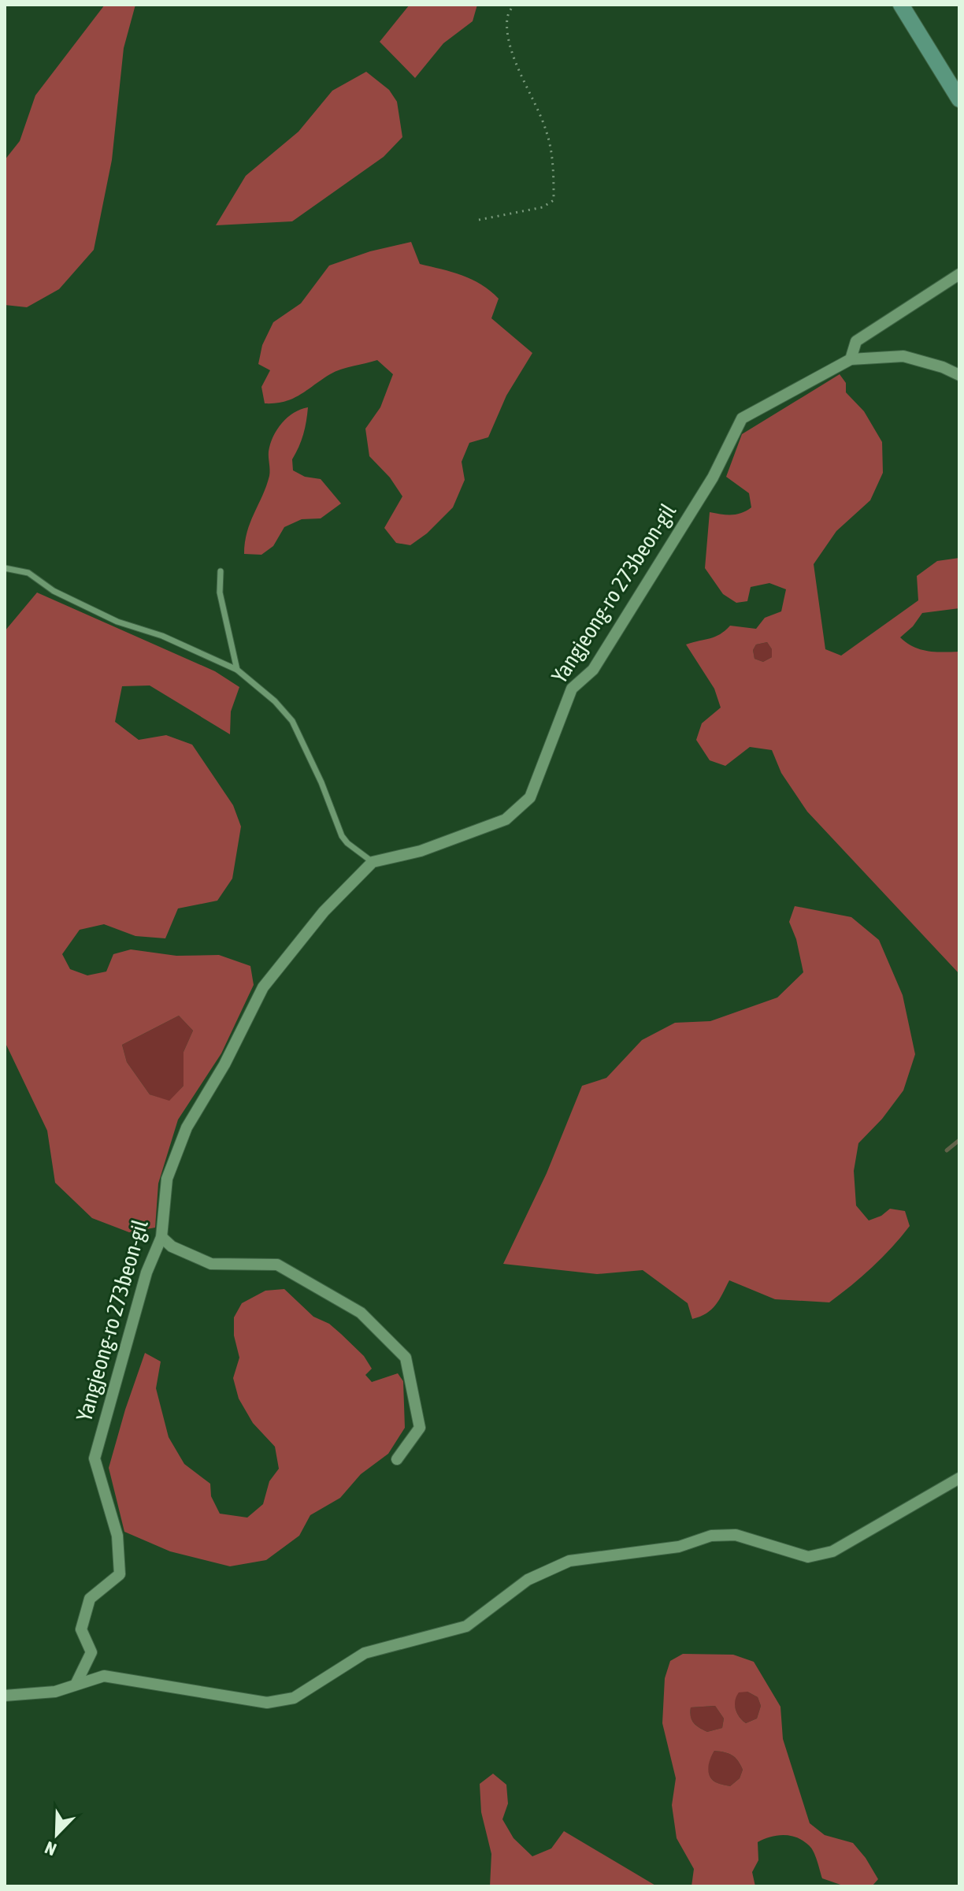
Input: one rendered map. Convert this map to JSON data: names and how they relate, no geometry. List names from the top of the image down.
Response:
{
  "streets": {
    "street": ["Yangjeong-ro 273beon-gil"]
  },
  "north": "bottom left"
}
